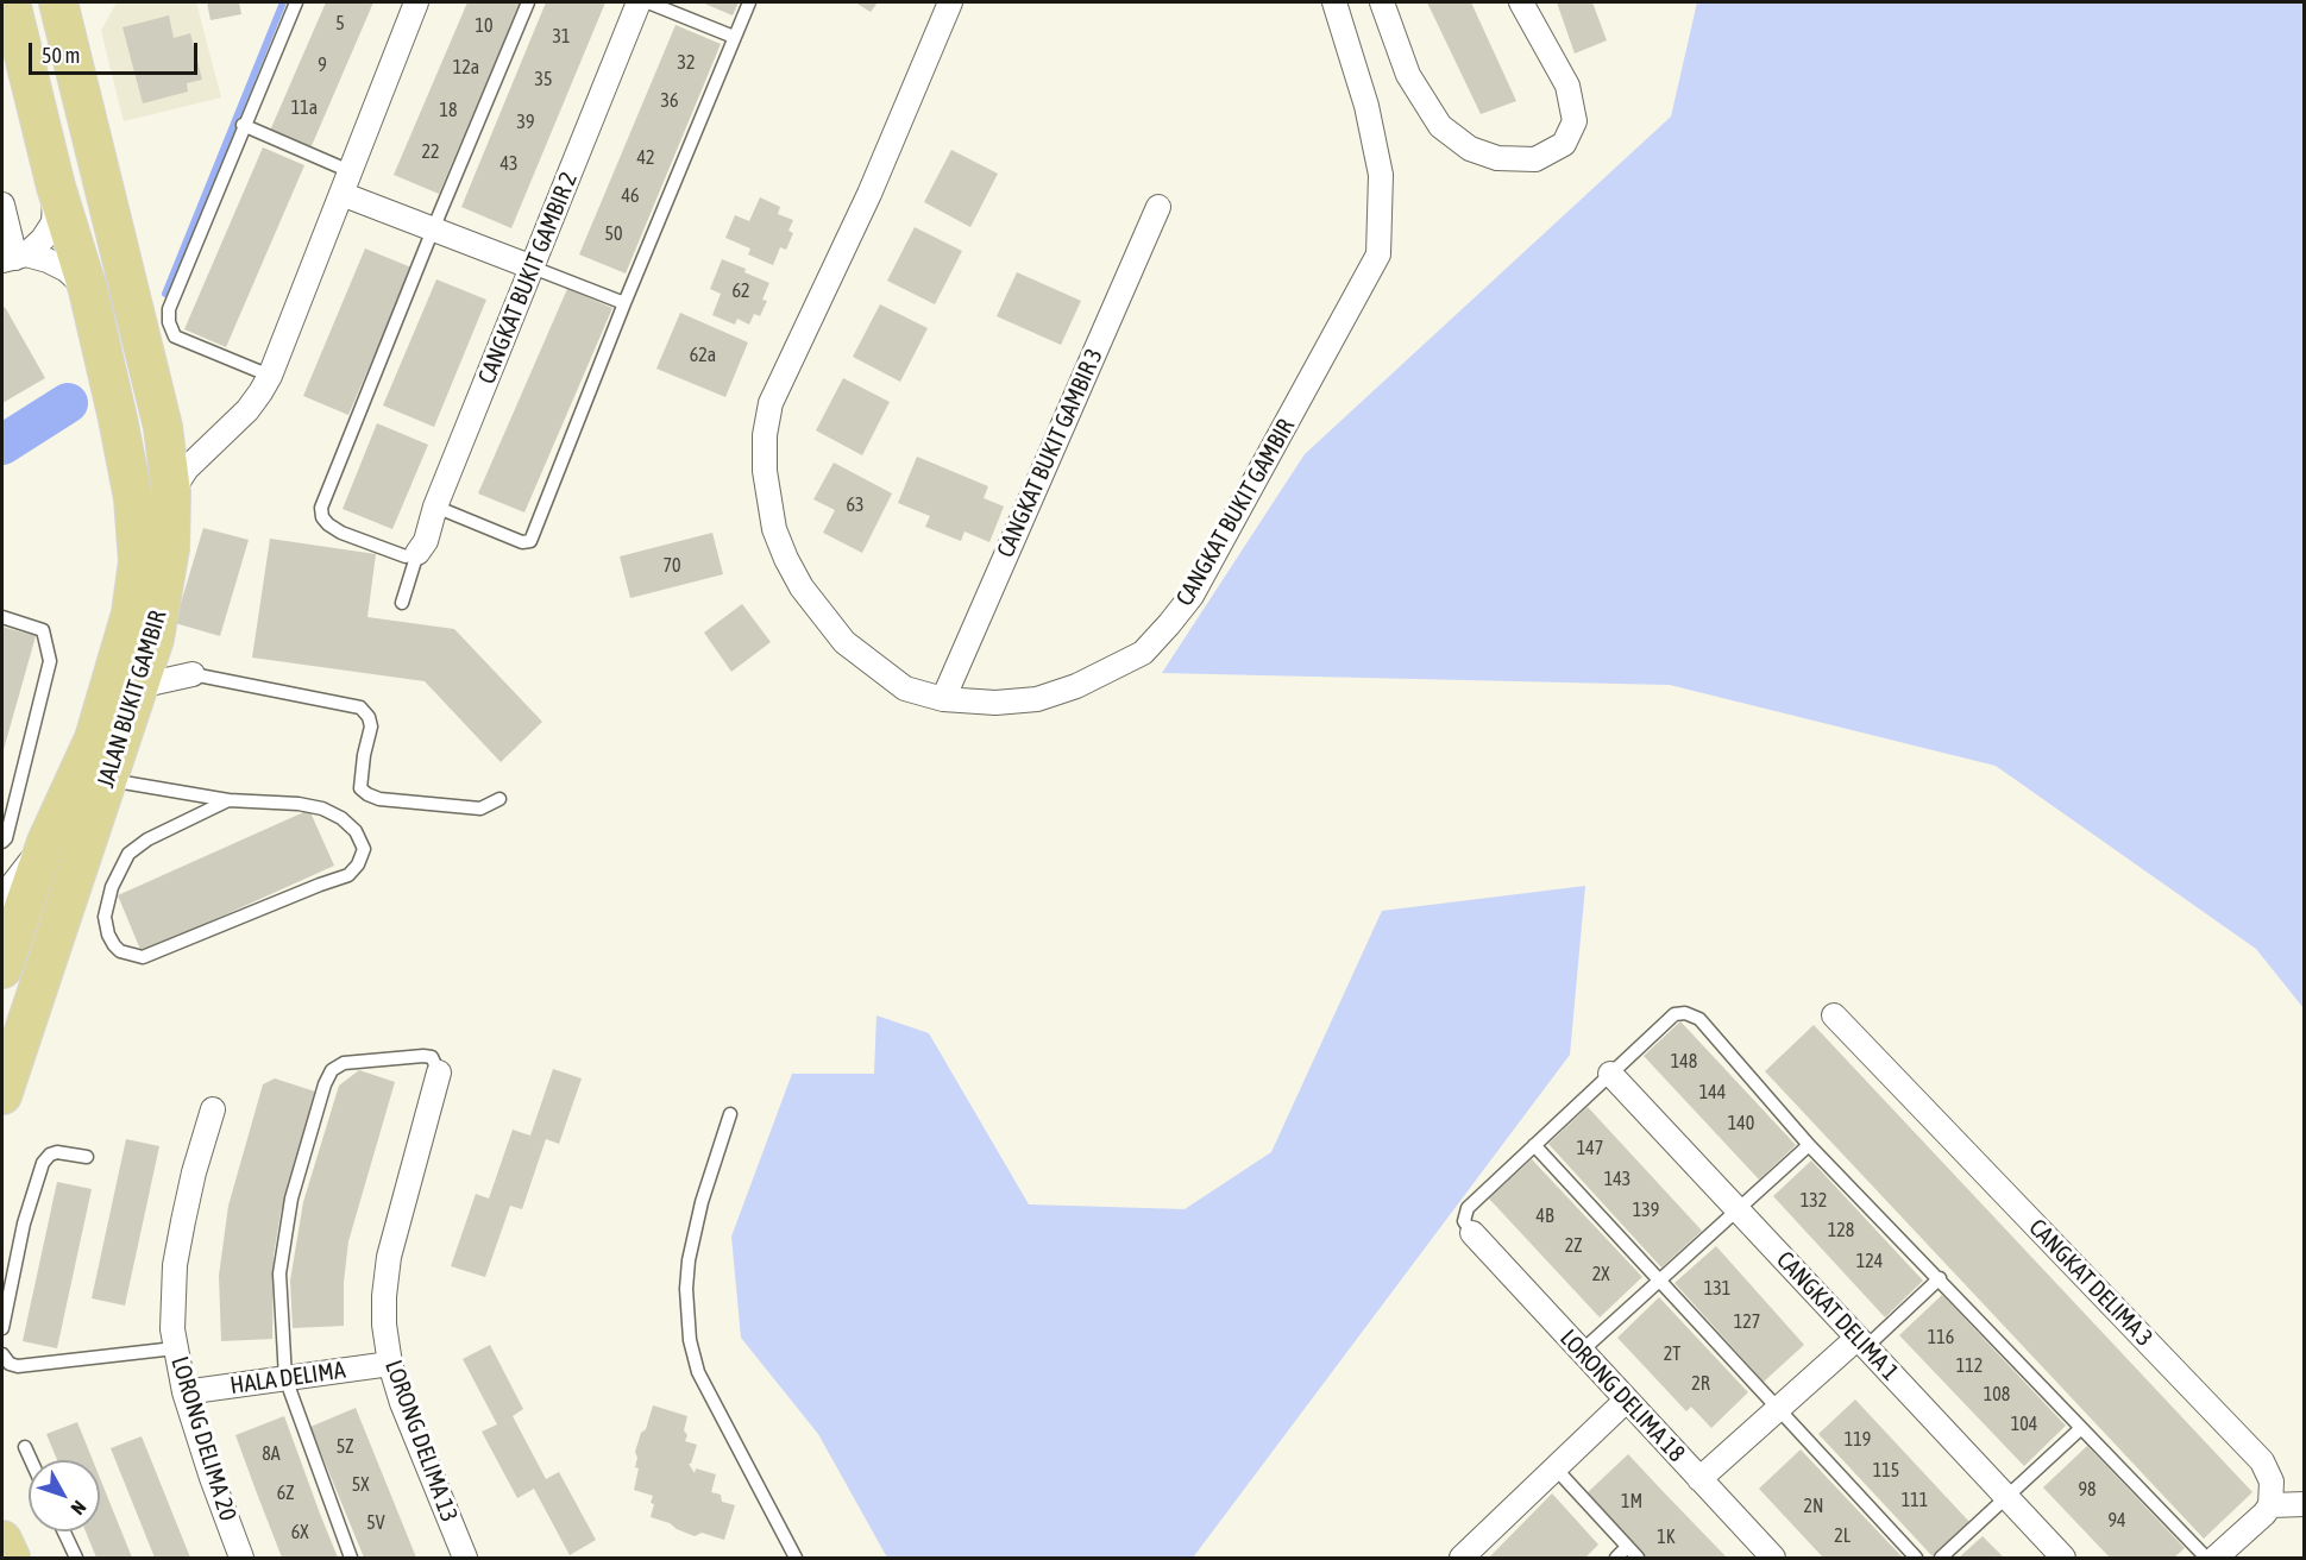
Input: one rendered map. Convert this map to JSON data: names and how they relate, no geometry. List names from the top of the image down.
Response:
{
  "streets": {
    "main road": ["JALAN BUKIT GAMBIR"],
    "street": [
      "CANGKAT BUKIT GAMBIR 2",
      "CANGKAT BUKIT GAMBIR 3",
      "CANGKAT BUKIT GAMBIR",
      "CANGKAT DELIMA 3",
      "CANGKAT DELIMA 1",
      "HALA DELIMA",
      "LORONG DELIMA 18",
      "LORONG DELIMA 20",
      "LORONG DELIMA 13"
    ]
  },
  "crossings": [
    ["CANGKAT BUKIT GAMBIR 3", "CANGKAT BUKIT GAMBIR"],
    ["HALA DELIMA", "LORONG DELIMA 20"],
    ["HALA DELIMA", "LORONG DELIMA 13"]
  ],
  "house_numbers": [
    "5",
    "10",
    "31",
    "32",
    "9",
    "12a",
    "35",
    "36",
    "11a",
    "18",
    "39",
    "22",
    "42",
    "43",
    "46",
    "50",
    "62",
    "62a",
    "63",
    "70",
    "148",
    "144",
    "140",
    "147",
    "143",
    "132",
    "139",
    "4B",
    "128",
    "2Z",
    "124",
    "2X",
    "131",
    "127",
    "116",
    "2T",
    "112",
    "2R",
    "108",
    "104",
    "119",
    "5Z",
    "8A",
    "115",
    "5X",
    "98",
    "6Z",
    "111",
    "1M",
    "2N",
    "94",
    "5V",
    "6X",
    "2L",
    "1K"
  ],
  "scale_bar": "50 m",
  "north": "bottom right"
}
